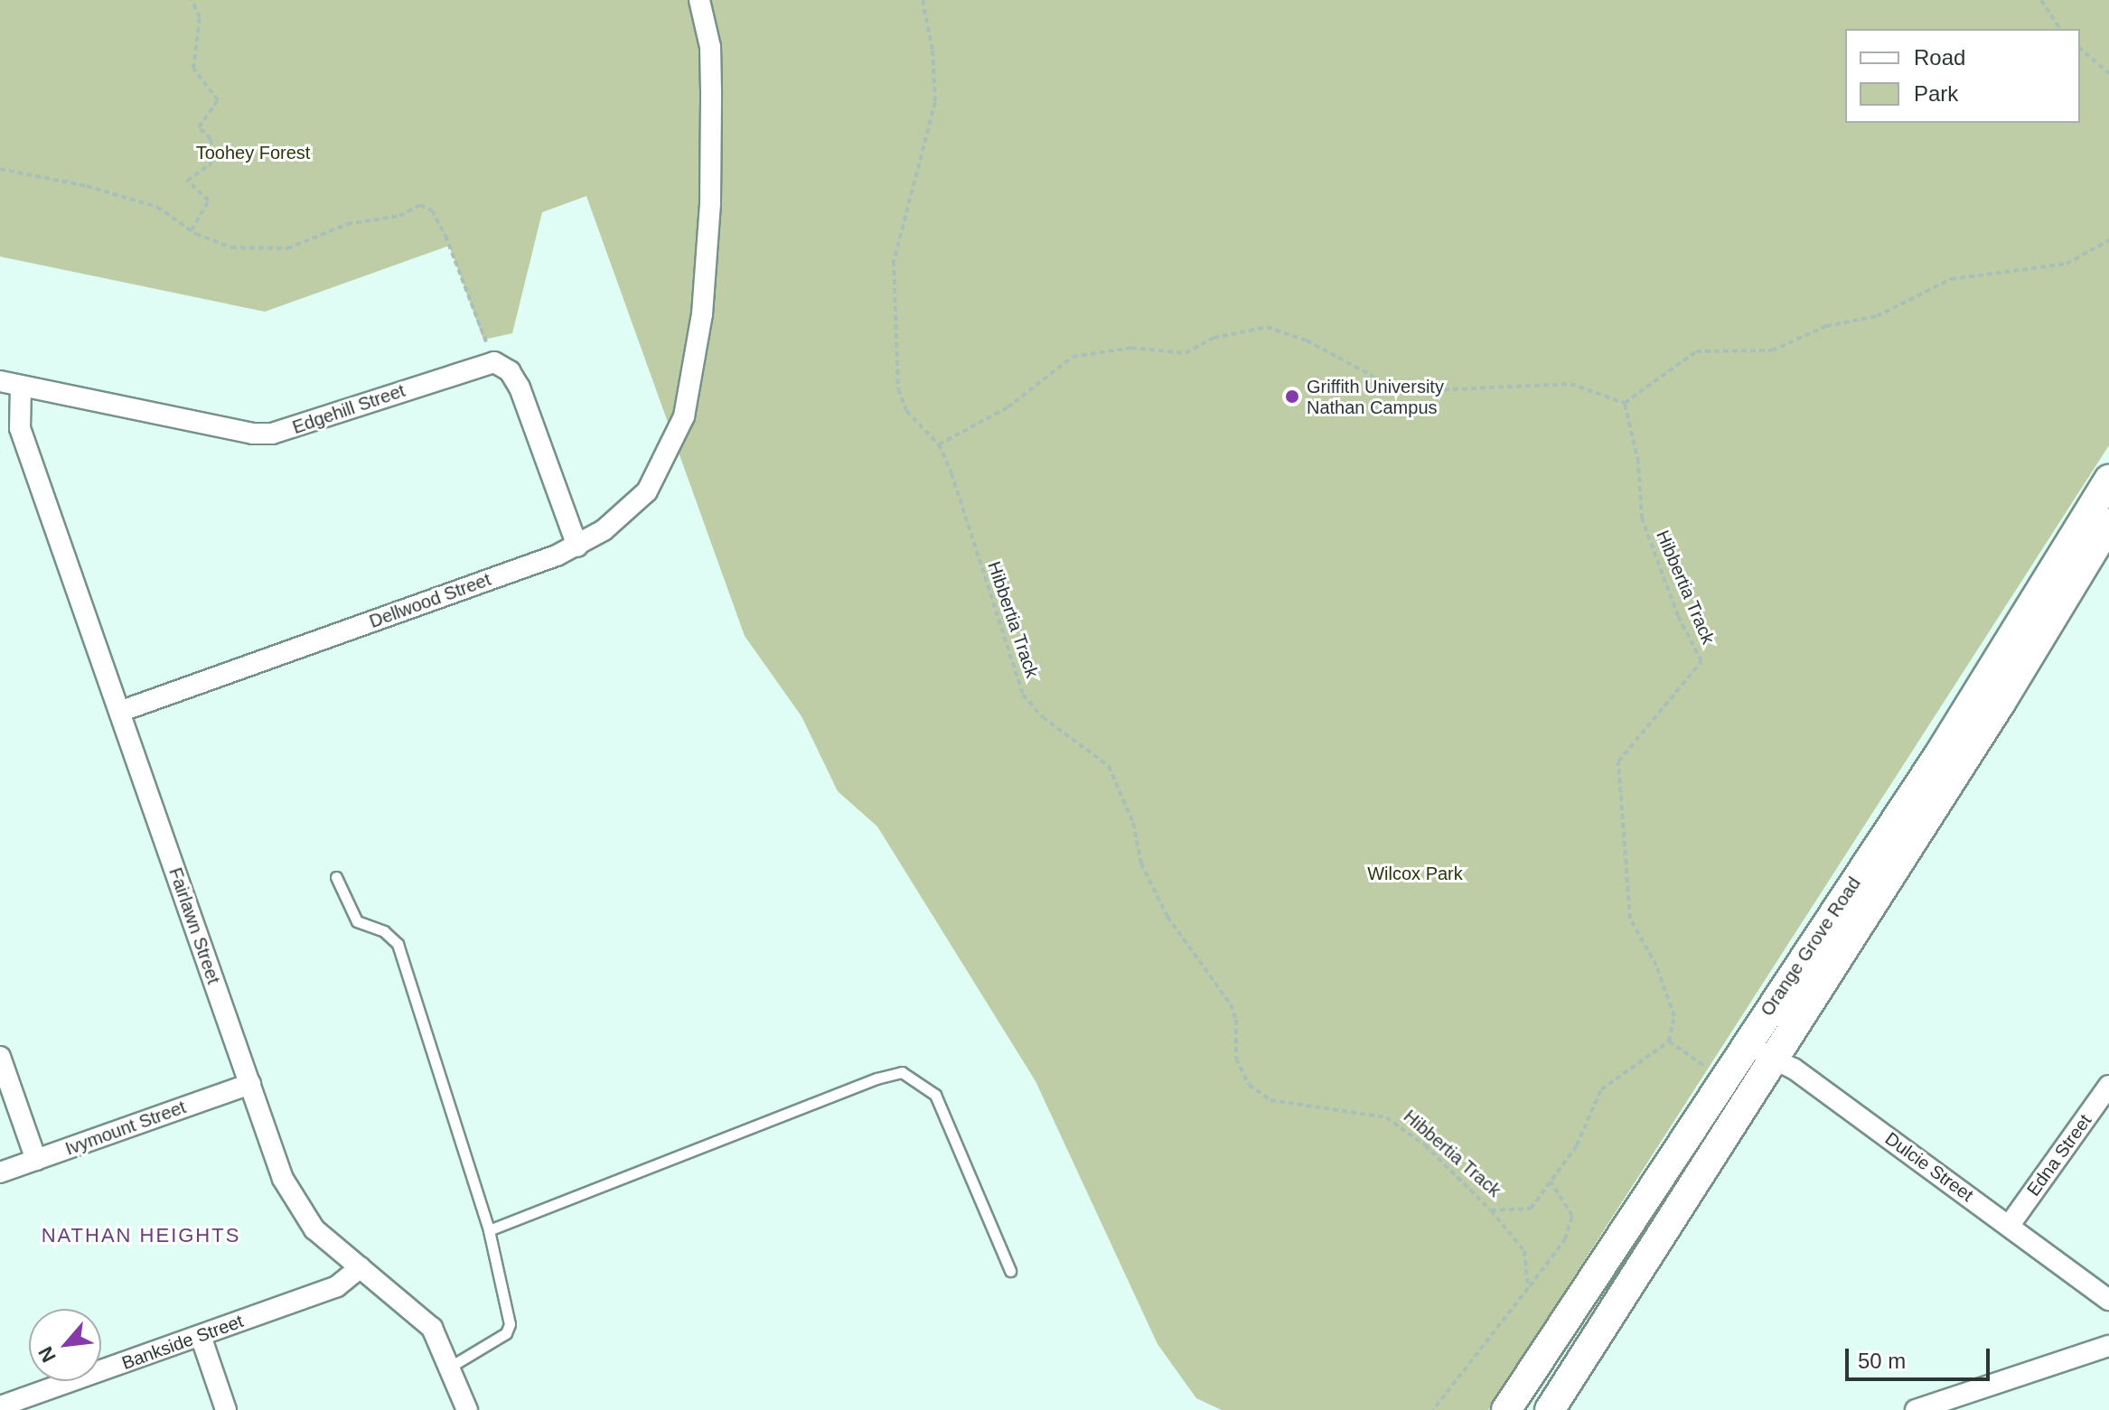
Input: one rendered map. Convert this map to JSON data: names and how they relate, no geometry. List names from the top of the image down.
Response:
{
  "streets": {
    "main road": ["Orange Grove Road"],
    "street": [
      "Edgehill Street",
      "Dellwood Street",
      "Fairlawn Street",
      "Ivymount Street",
      "Edna Street",
      "Dulcie Street",
      "Bankside Street"
    ],
    "path": ["Hibbertia Track"]
  },
  "crossings": [
    ["Edgehill Street", "Fairlawn Street"],
    ["Dellwood Street", "Fairlawn Street"],
    ["Fairlawn Street", "Ivymount Street"],
    ["Fairlawn Street", "Bankside Street"],
    ["Orange Grove Road", "Dulcie Street"],
    ["Edna Street", "Dulcie Street"]
  ],
  "districts": ["NATHAN HEIGHTS"],
  "parks": ["Toohey Forest", "Wilcox Park"],
  "places": ["Griffith University Nathan Campus"],
  "legend": ["Road", "Park"],
  "scale_bar": "50 m",
  "north": "bottom left"
}
